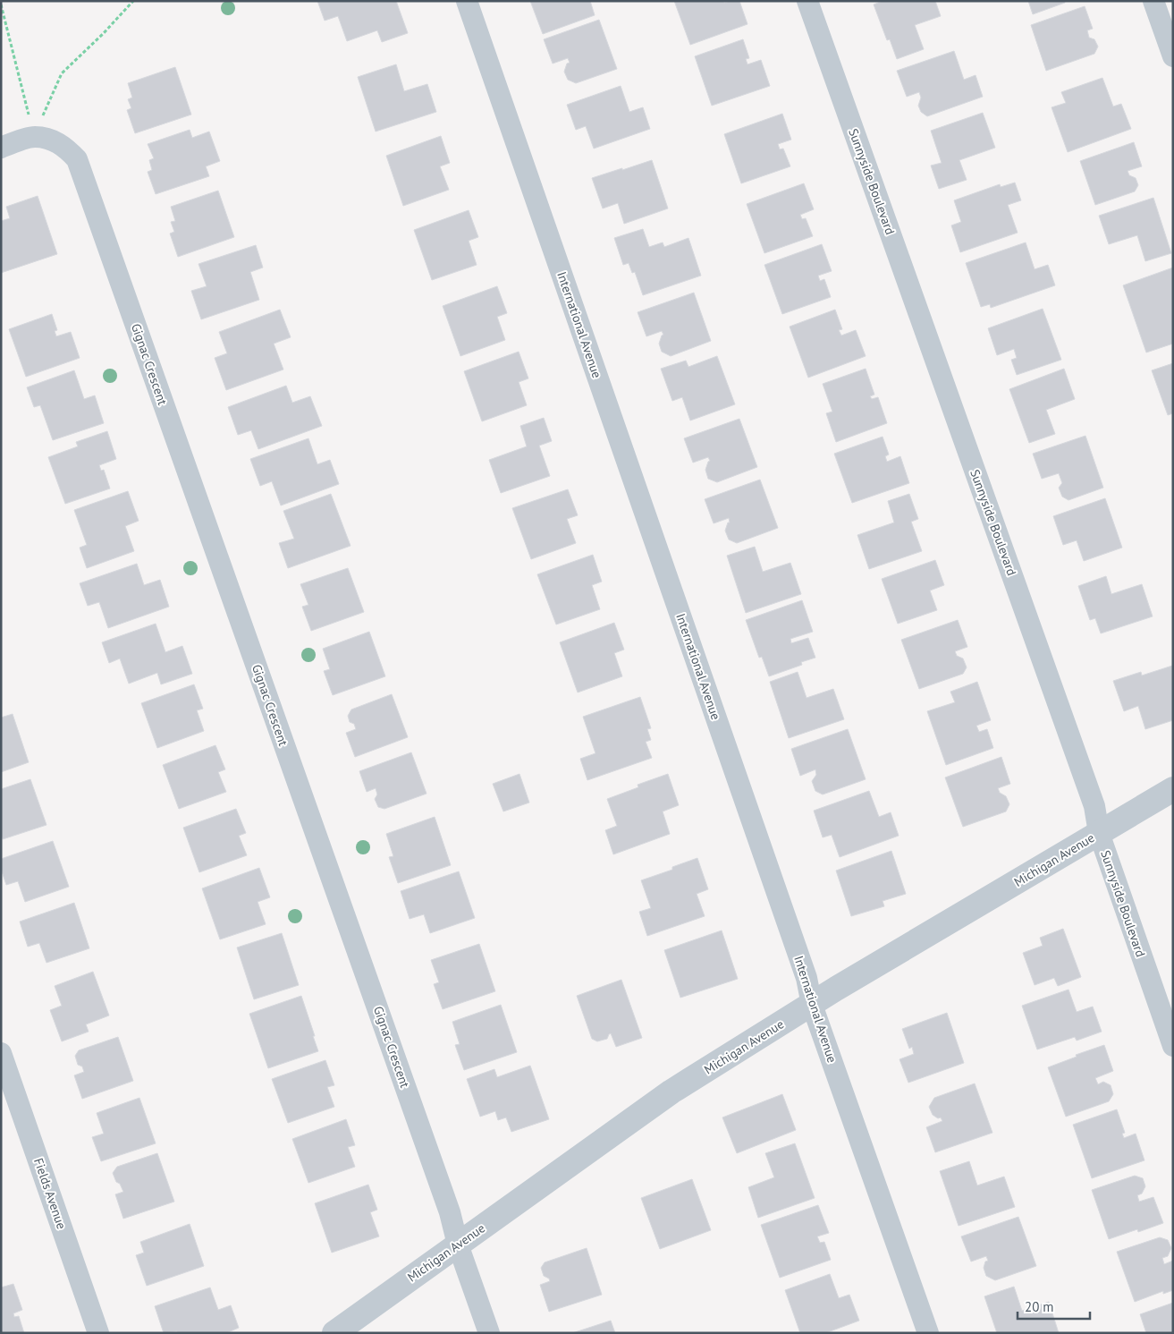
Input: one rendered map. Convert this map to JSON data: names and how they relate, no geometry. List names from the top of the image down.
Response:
{
  "streets": {
    "street": [
      "Sunnyside Boulevard",
      "International Avenue",
      "Gignac Crescent",
      "Michigan Avenue",
      "Fields Avenue"
    ]
  },
  "crossings": [
    ["Sunnyside Boulevard", "Michigan Avenue"],
    ["International Avenue", "Michigan Avenue"],
    ["Gignac Crescent", "Michigan Avenue"]
  ],
  "scale_bar": "20 m"
}
